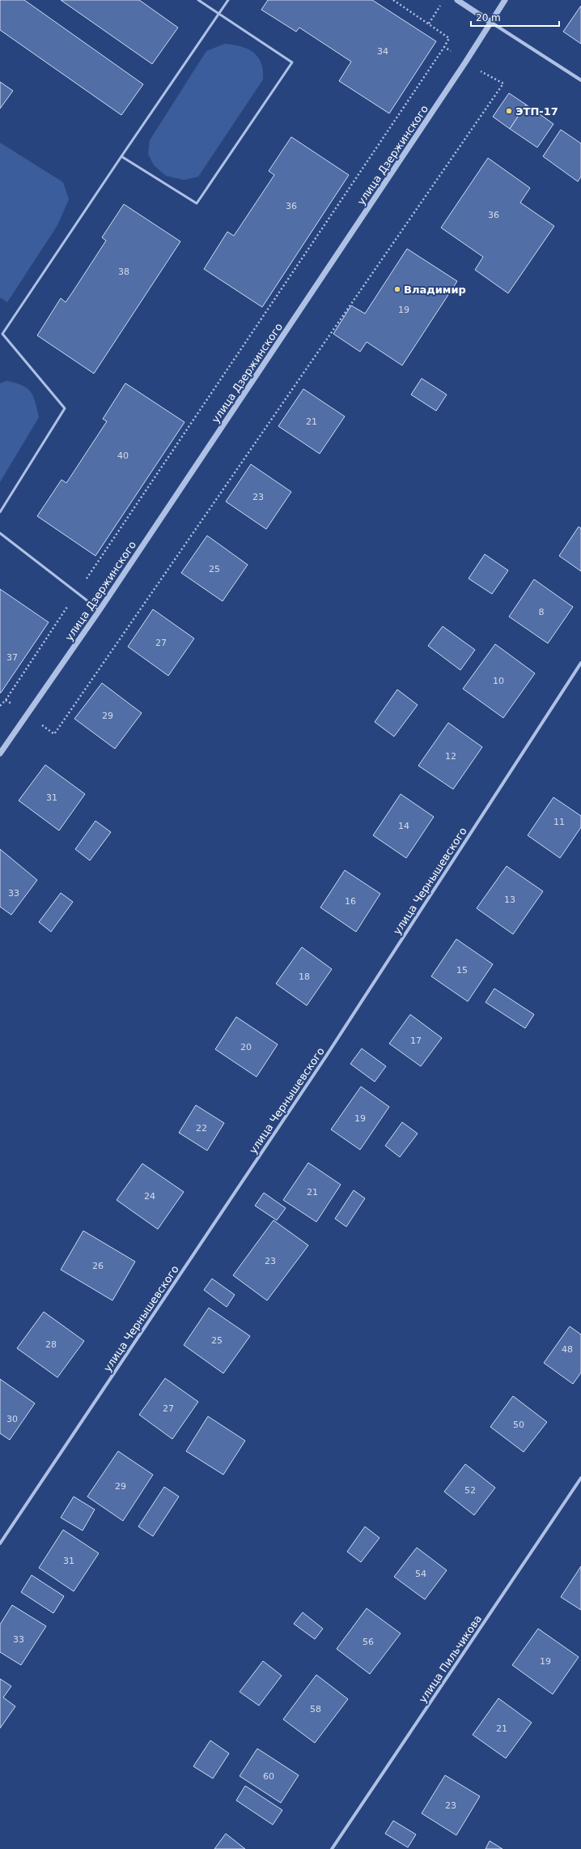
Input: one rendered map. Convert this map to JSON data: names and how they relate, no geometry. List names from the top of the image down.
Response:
{
  "streets": {
    "street": ["улица Дзержинского", "улица Чернышевского", "улица Пильчикова"]
  },
  "places": ["ЭТП-17", "Владимир"],
  "house_numbers": [
    "34",
    "36",
    "36",
    "38",
    "19",
    "21",
    "40",
    "23",
    "25",
    "8",
    "27",
    "37",
    "10",
    "29",
    "12",
    "31",
    "11",
    "14",
    "33",
    "13",
    "16",
    "15",
    "18",
    "17",
    "20",
    "19",
    "22",
    "21",
    "24",
    "23",
    "26",
    "25",
    "28",
    "48",
    "27",
    "30",
    "50",
    "29",
    "52",
    "31",
    "54",
    "33",
    "56",
    "19",
    "58",
    "21",
    "60",
    "23"
  ],
  "scale_bar": "20 m"
}
